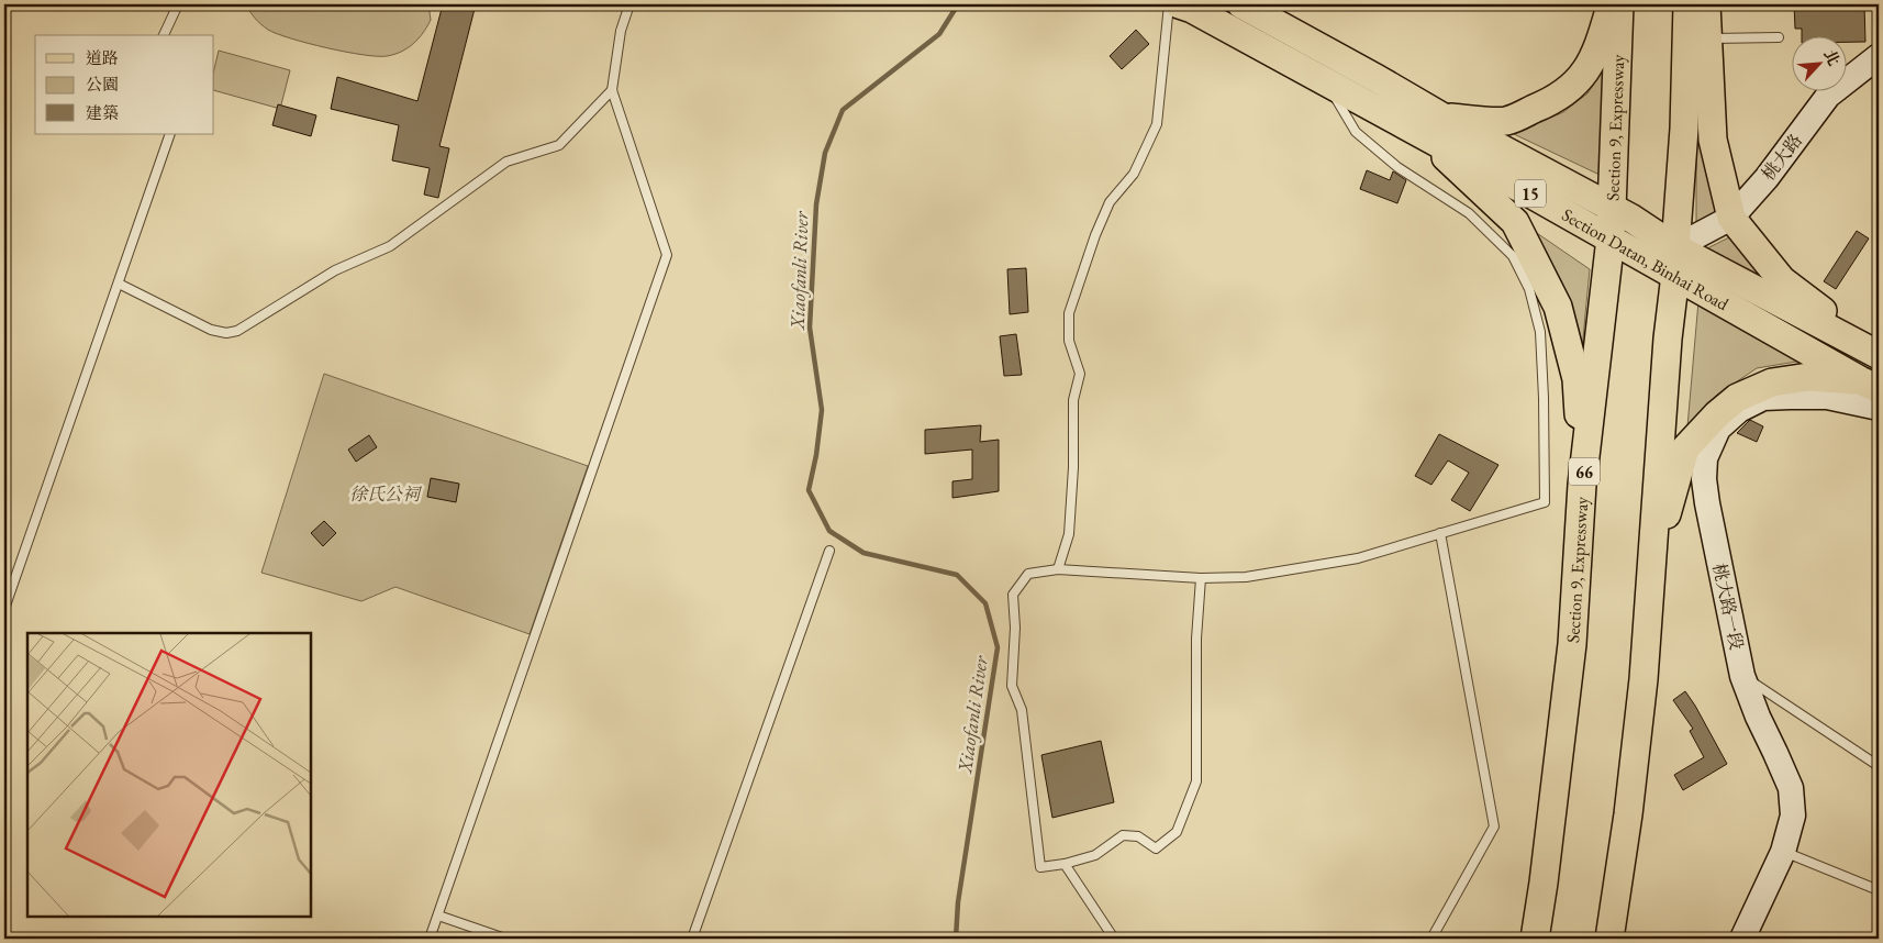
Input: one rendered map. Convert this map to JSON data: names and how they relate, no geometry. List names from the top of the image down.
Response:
{
  "streets": {
    "main road": [
      "Section 9, Expressway",
      "15",
      "Section Datan, Binhai Road",
      "66"
    ],
    "street": ["桃大路", "桃大路一段"]
  },
  "crossings": [
    ["Section 9, Expressway", "Section Datan, Binhai Road"],
    ["桃大路", "Section Datan, Binhai Road"]
  ],
  "water": ["Xiaofanli River"],
  "parks": ["徐氏公祠"],
  "legend": ["道路", "公園", "建築"],
  "north": "top right"
}
